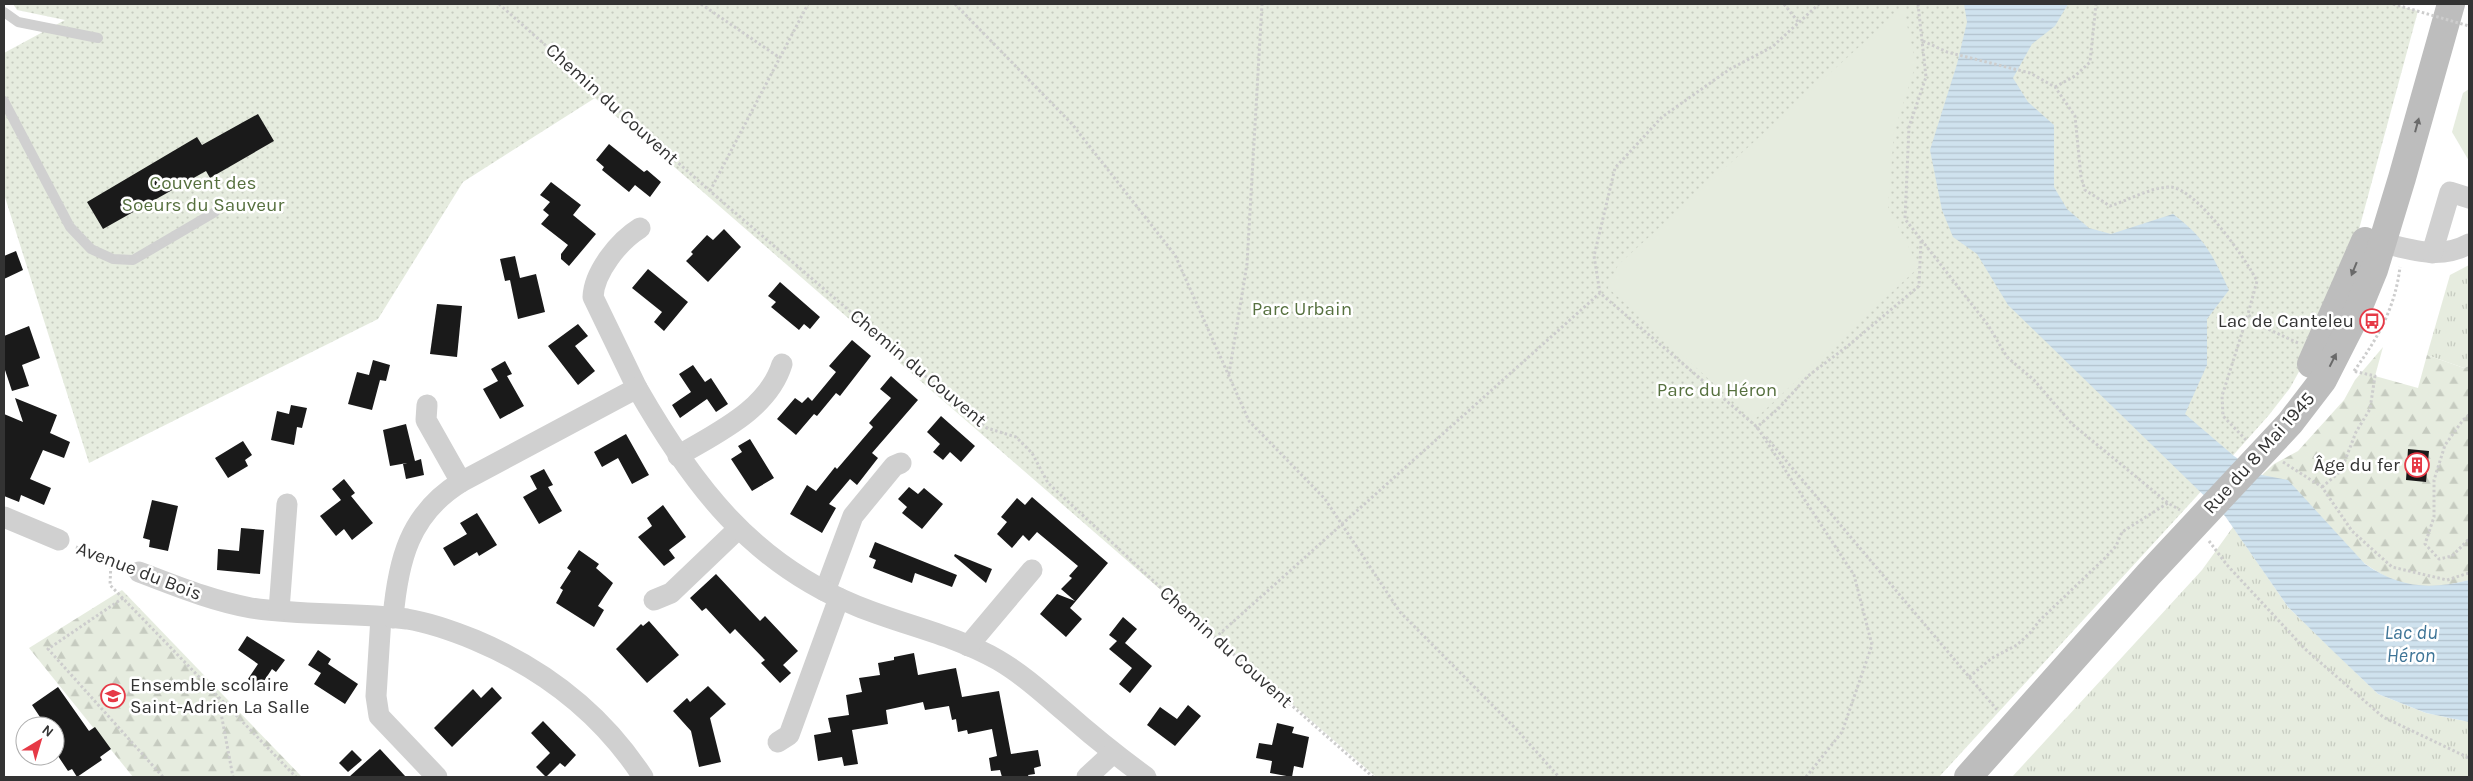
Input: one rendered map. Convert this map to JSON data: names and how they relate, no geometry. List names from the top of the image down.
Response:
{
  "streets": {
    "main road": ["Rue du 8 Mai 1945"],
    "street": ["Avenue du Bois"],
    "path": ["Chemin du Couvent"]
  },
  "water": ["Lac du Héron"],
  "parks": ["Couvent des Soeurs du Sauveur", "Parc Urbain", "Parc du Héron"],
  "places": {
    "bus stop": ["Lac de Canteleu"],
    "building": ["Âge du fer"],
    "school or university": ["Ensemble scolaire Saint-Adrien La Salle"]
  },
  "north": "top right"
}
